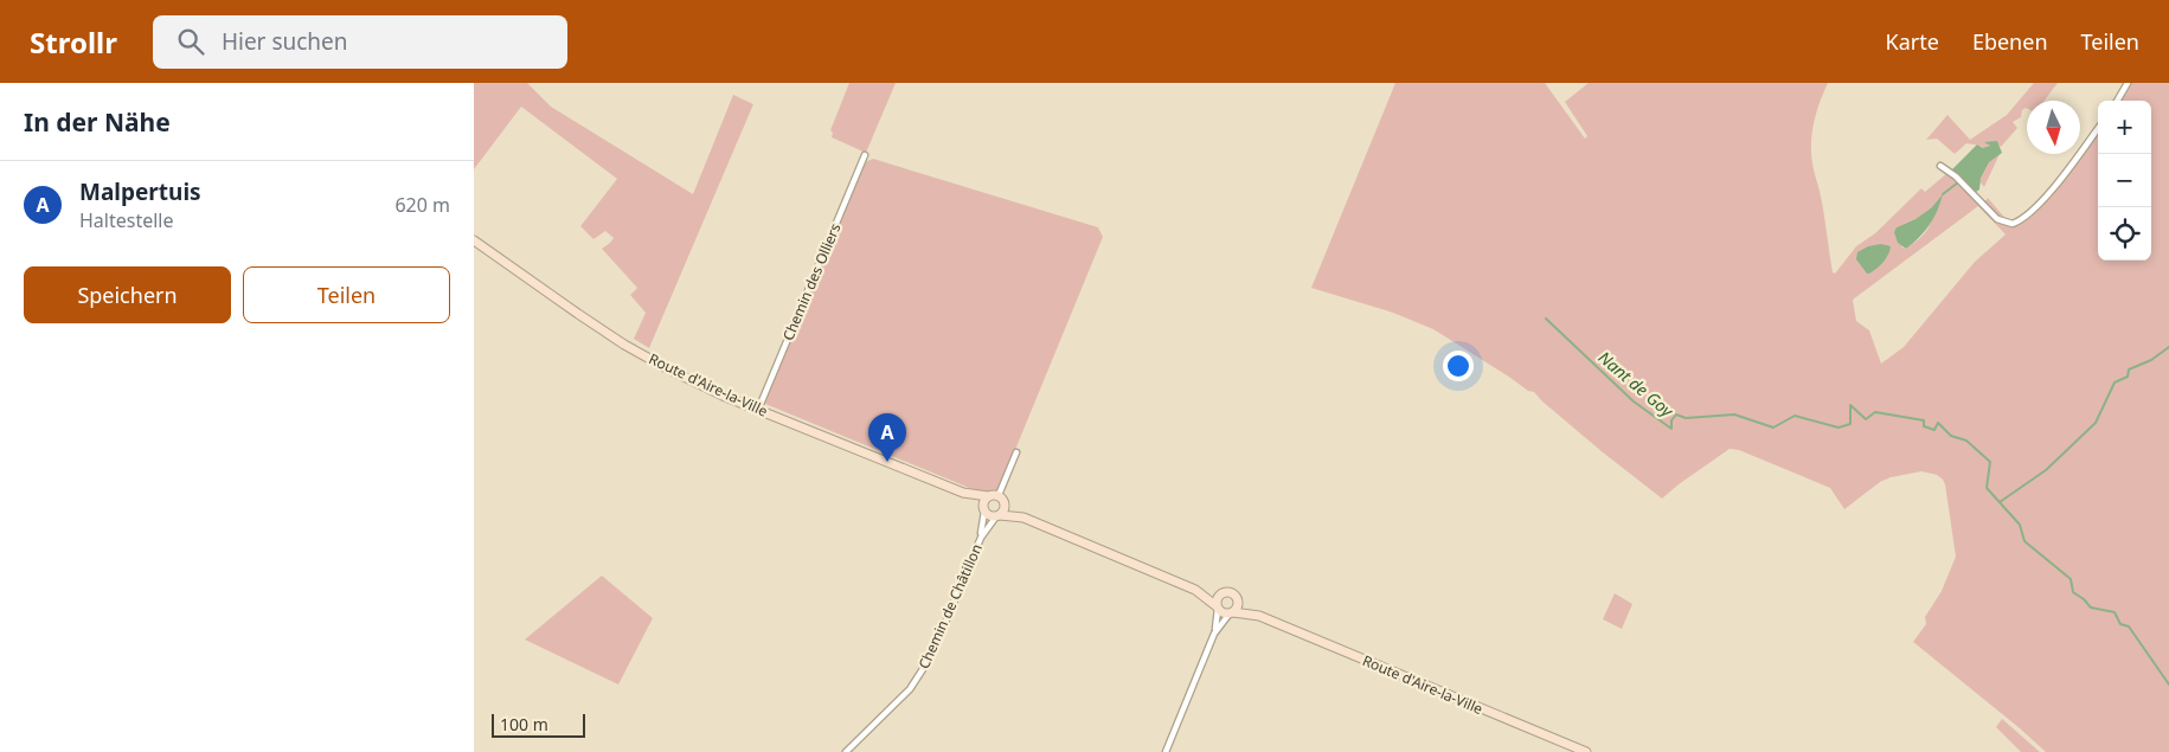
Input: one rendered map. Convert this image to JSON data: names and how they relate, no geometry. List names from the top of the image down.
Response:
{
  "streets": {
    "main road": ["Route d'Aire-la-Ville"],
    "street": ["Chemin des Olliers", "Chemin de Châtillon"]
  },
  "crossings": [
    ["Chemin des Olliers", "Route d'Aire-la-Ville"],
    ["Route d'Aire-la-Ville", "Chemin de Châtillon"]
  ],
  "water": ["Nant de Goy"],
  "scale_bar": "100 m",
  "north": "bottom",
  "page": {
    "header": "Strollr",
    "search": "Hier suchen",
    "nav": ["Karte", "Ebenen", "Teilen"],
    "heading": "In der Nähe",
    "map_buttons": ["+", "−"],
    "list": [
      {
        "mark": "A",
        "name": "Malpertuis",
        "note": "Haltestelle",
        "value": "620 m"
      }
    ],
    "buttons": ["Speichern", "Teilen"],
    "pins": "A",
    "scale": "100 m"
  }
}
